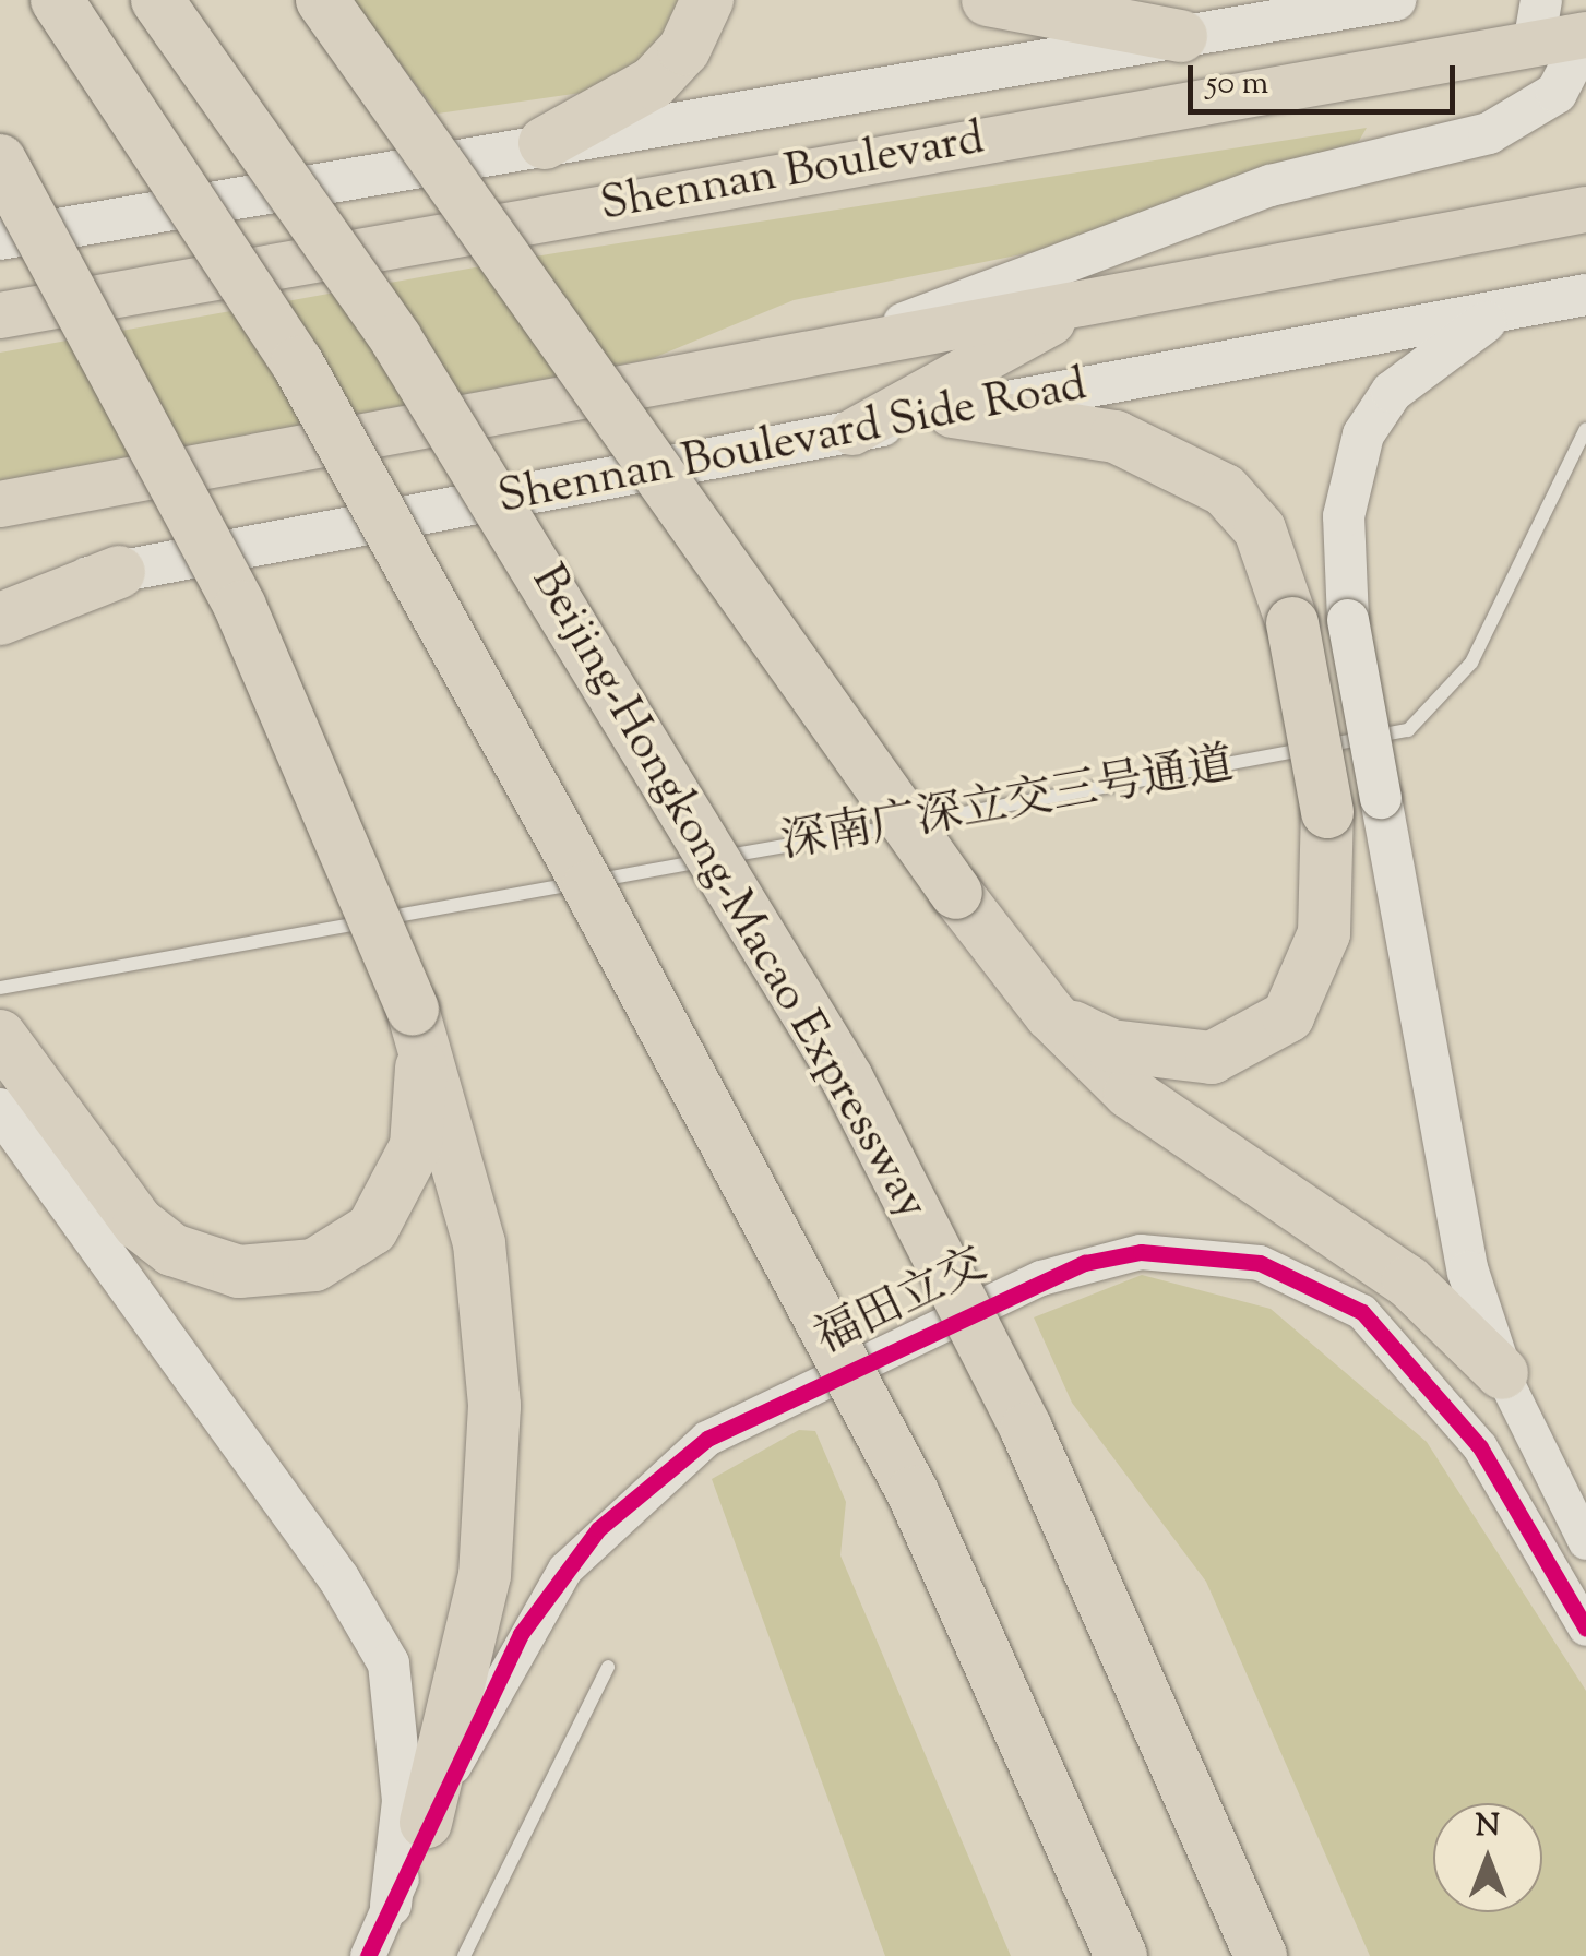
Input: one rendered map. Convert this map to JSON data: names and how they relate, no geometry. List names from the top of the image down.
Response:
{
  "streets": {
    "highway": ["Beijing-Hongkong-Macao Expressway"],
    "main road": ["Shennan Boulevard", "Shennan Boulevard Side Road"],
    "street": ["福田立交"],
    "lane": ["深南广深立交三号通道"]
  },
  "scale_bar": "50 m",
  "north": "top"
}
